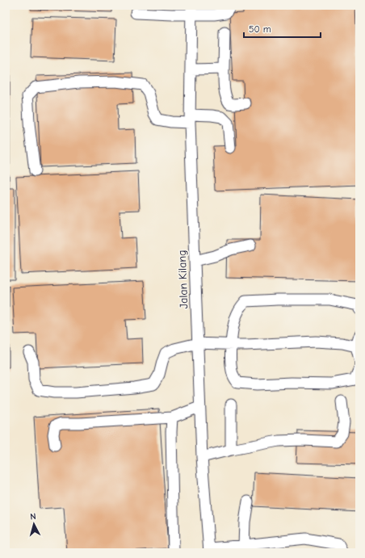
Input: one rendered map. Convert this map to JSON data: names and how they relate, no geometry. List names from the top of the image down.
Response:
{
  "streets": {
    "street": ["Jalan Kilang"]
  },
  "scale_bar": "50 m",
  "north": "top"
}
